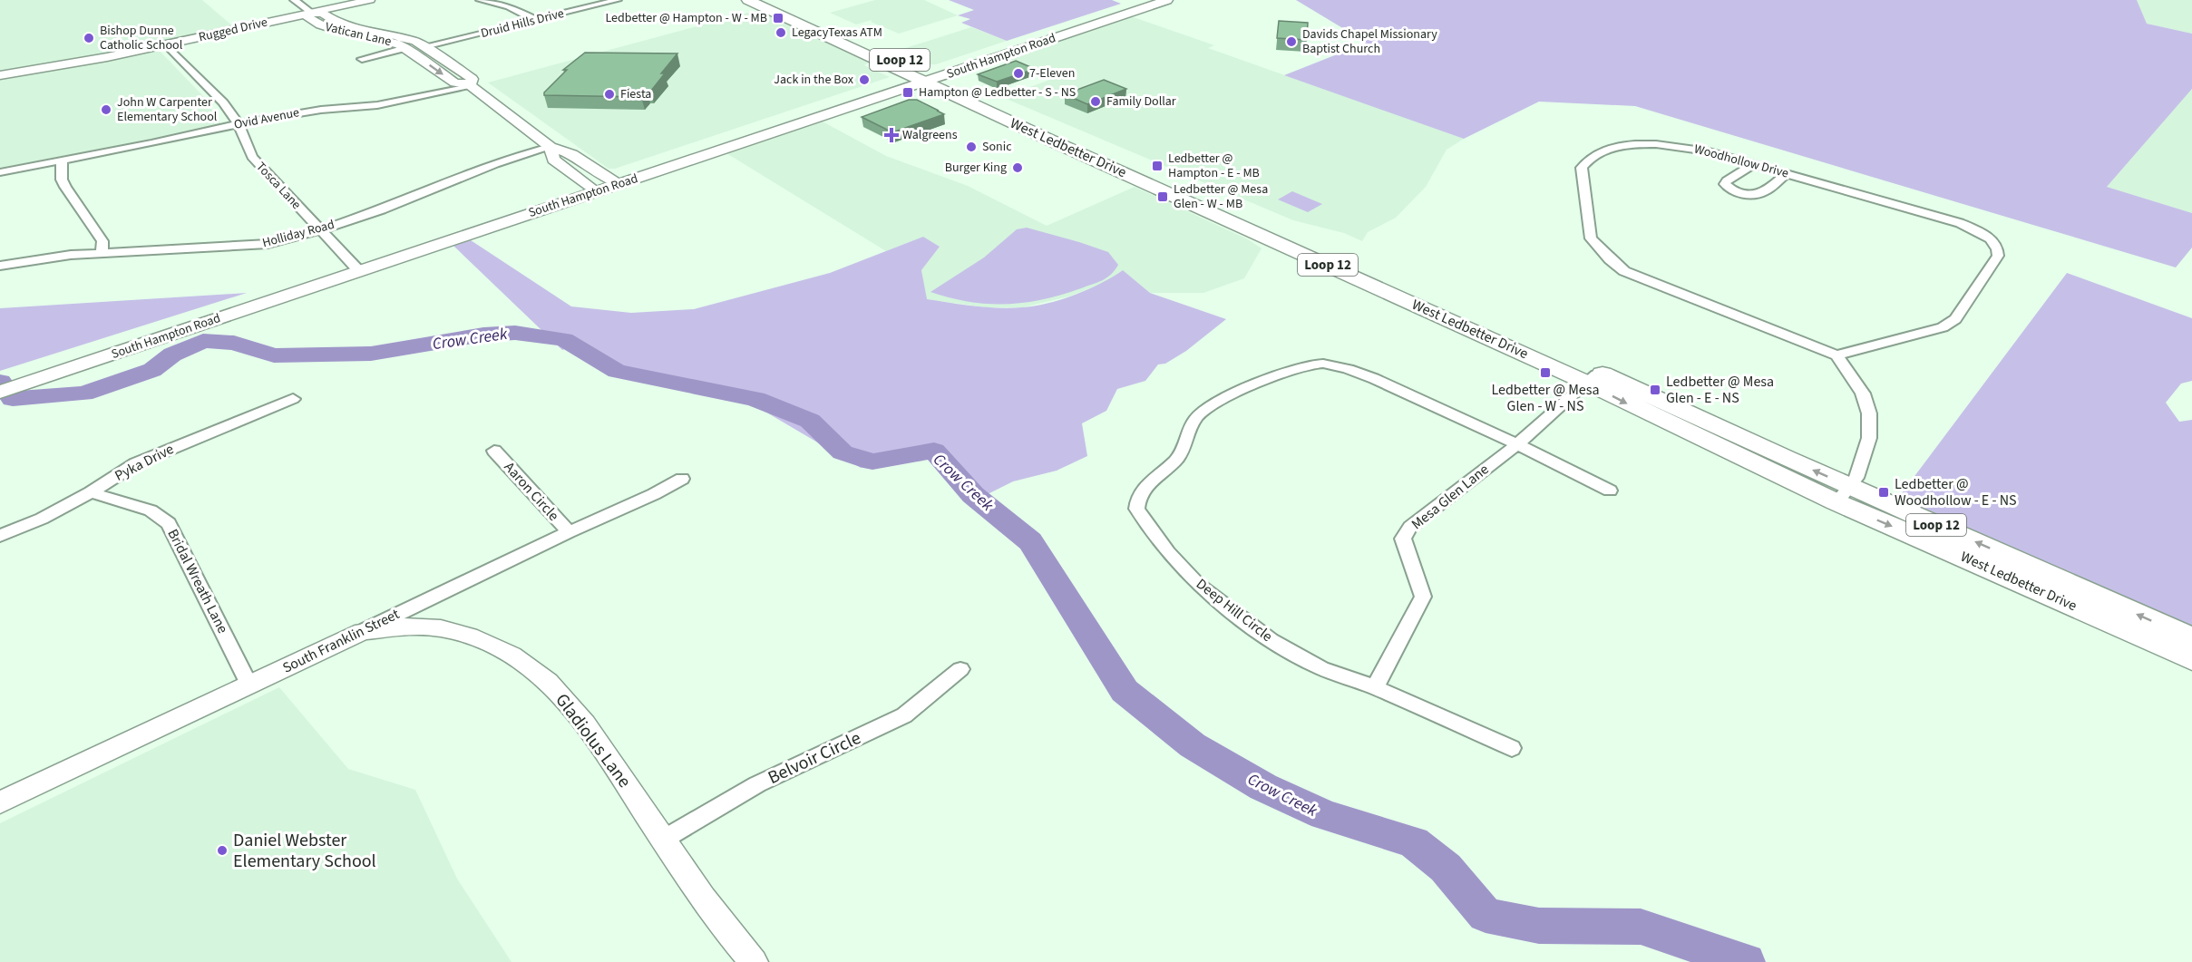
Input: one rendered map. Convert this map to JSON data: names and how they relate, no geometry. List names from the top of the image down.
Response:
{
  "streets": {
    "main road": ["South Hampton Road", "Loop 12", "West Ledbetter Drive"],
    "street": [
      "Druid Hills Drive",
      "Rugged Drive",
      "Vatican Lane",
      "Ovid Avenue",
      "Woodhollow Drive",
      "Tosca Lane",
      "Holliday Road",
      "Pyka Drive",
      "Aaron Circle",
      "Mesa Glen Lane",
      "Bridal Wreath Lane",
      "Deep Hill Circle",
      "South Franklin Street",
      "Gladiolus Lane",
      "Belvoir Circle"
    ]
  },
  "crossings": [
    ["Druid Hills Drive", "Vatican Lane"],
    ["Rugged Drive", "Vatican Lane"],
    ["Rugged Drive", "Tosca Lane"],
    ["Vatican Lane", "South Hampton Road"],
    ["Vatican Lane", "Ovid Avenue"],
    ["Vatican Lane", "Holliday Road"],
    ["South Hampton Road", "West Ledbetter Drive"],
    ["South Hampton Road", "Tosca Lane"],
    ["Ovid Avenue", "Tosca Lane"],
    ["West Ledbetter Drive", "Mesa Glen Lane"],
    ["Tosca Lane", "Holliday Road"],
    ["Pyka Drive", "Bridal Wreath Lane"],
    ["Aaron Circle", "South Franklin Street"],
    ["Mesa Glen Lane", "Deep Hill Circle"],
    ["Bridal Wreath Lane", "South Franklin Street"],
    ["South Franklin Street", "Gladiolus Lane"],
    ["Gladiolus Lane", "Belvoir Circle"]
  ],
  "water": ["Crow Creek"],
  "places": {
    "transit": [
      "Ledbetter @ Hampton - W - MB",
      "Hampton @ Ledbetter - S - NS",
      "Ledbetter @ Hampton - E - MB",
      "Ledbetter @ Mesa Glen - W - MB",
      "Ledbetter @ Mesa Glen - W - NS",
      "Ledbetter @ Mesa Glen - E - NS",
      "Ledbetter @ Woodhollow - E - NS"
    ],
    "other": [
      "LegacyTexas ATM",
      "Bishop Dunne Catholic School",
      "Davids Chapel Missionary Baptist Church",
      "7-Eleven",
      "Jack in the Box",
      "Fiesta",
      "Family Dollar",
      "John W Carpenter Elementary School",
      "Sonic",
      "Burger King",
      "Daniel Webster Elementary School"
    ],
    "health": ["Walgreens"]
  }
}
